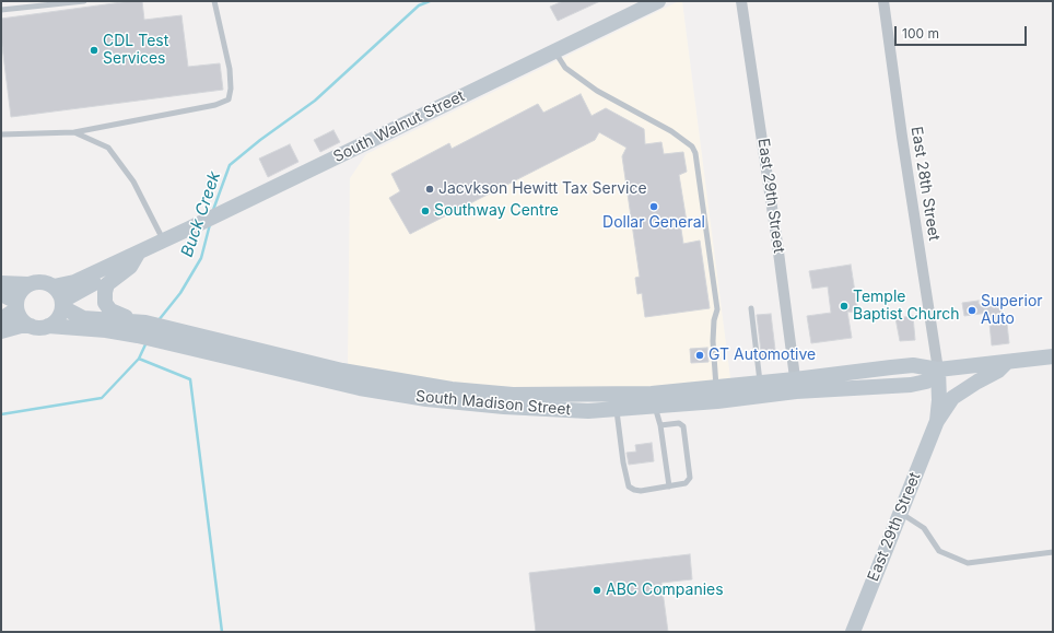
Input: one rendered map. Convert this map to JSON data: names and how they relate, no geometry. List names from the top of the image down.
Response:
{
  "streets": {
    "main road": ["South Walnut Street", "East 29th Street", "South Madison Street"],
    "street": ["East 28th Street"]
  },
  "crossings": [
    ["South Walnut Street", "South Madison Street"],
    ["East 28th Street", "East 29th Street"],
    ["East 28th Street", "South Madison Street"],
    ["East 29th Street", "South Madison Street"]
  ],
  "water": ["Buck Creek"],
  "places": [
    "CDL Test Services",
    "Jacvkson Hewitt Tax Service",
    "Dollar General",
    "Southway Centre",
    "Temple Baptist Church",
    "Superior Auto",
    "GT Automotive",
    "ABC Companies"
  ],
  "scale_bar": "100 m"
}
